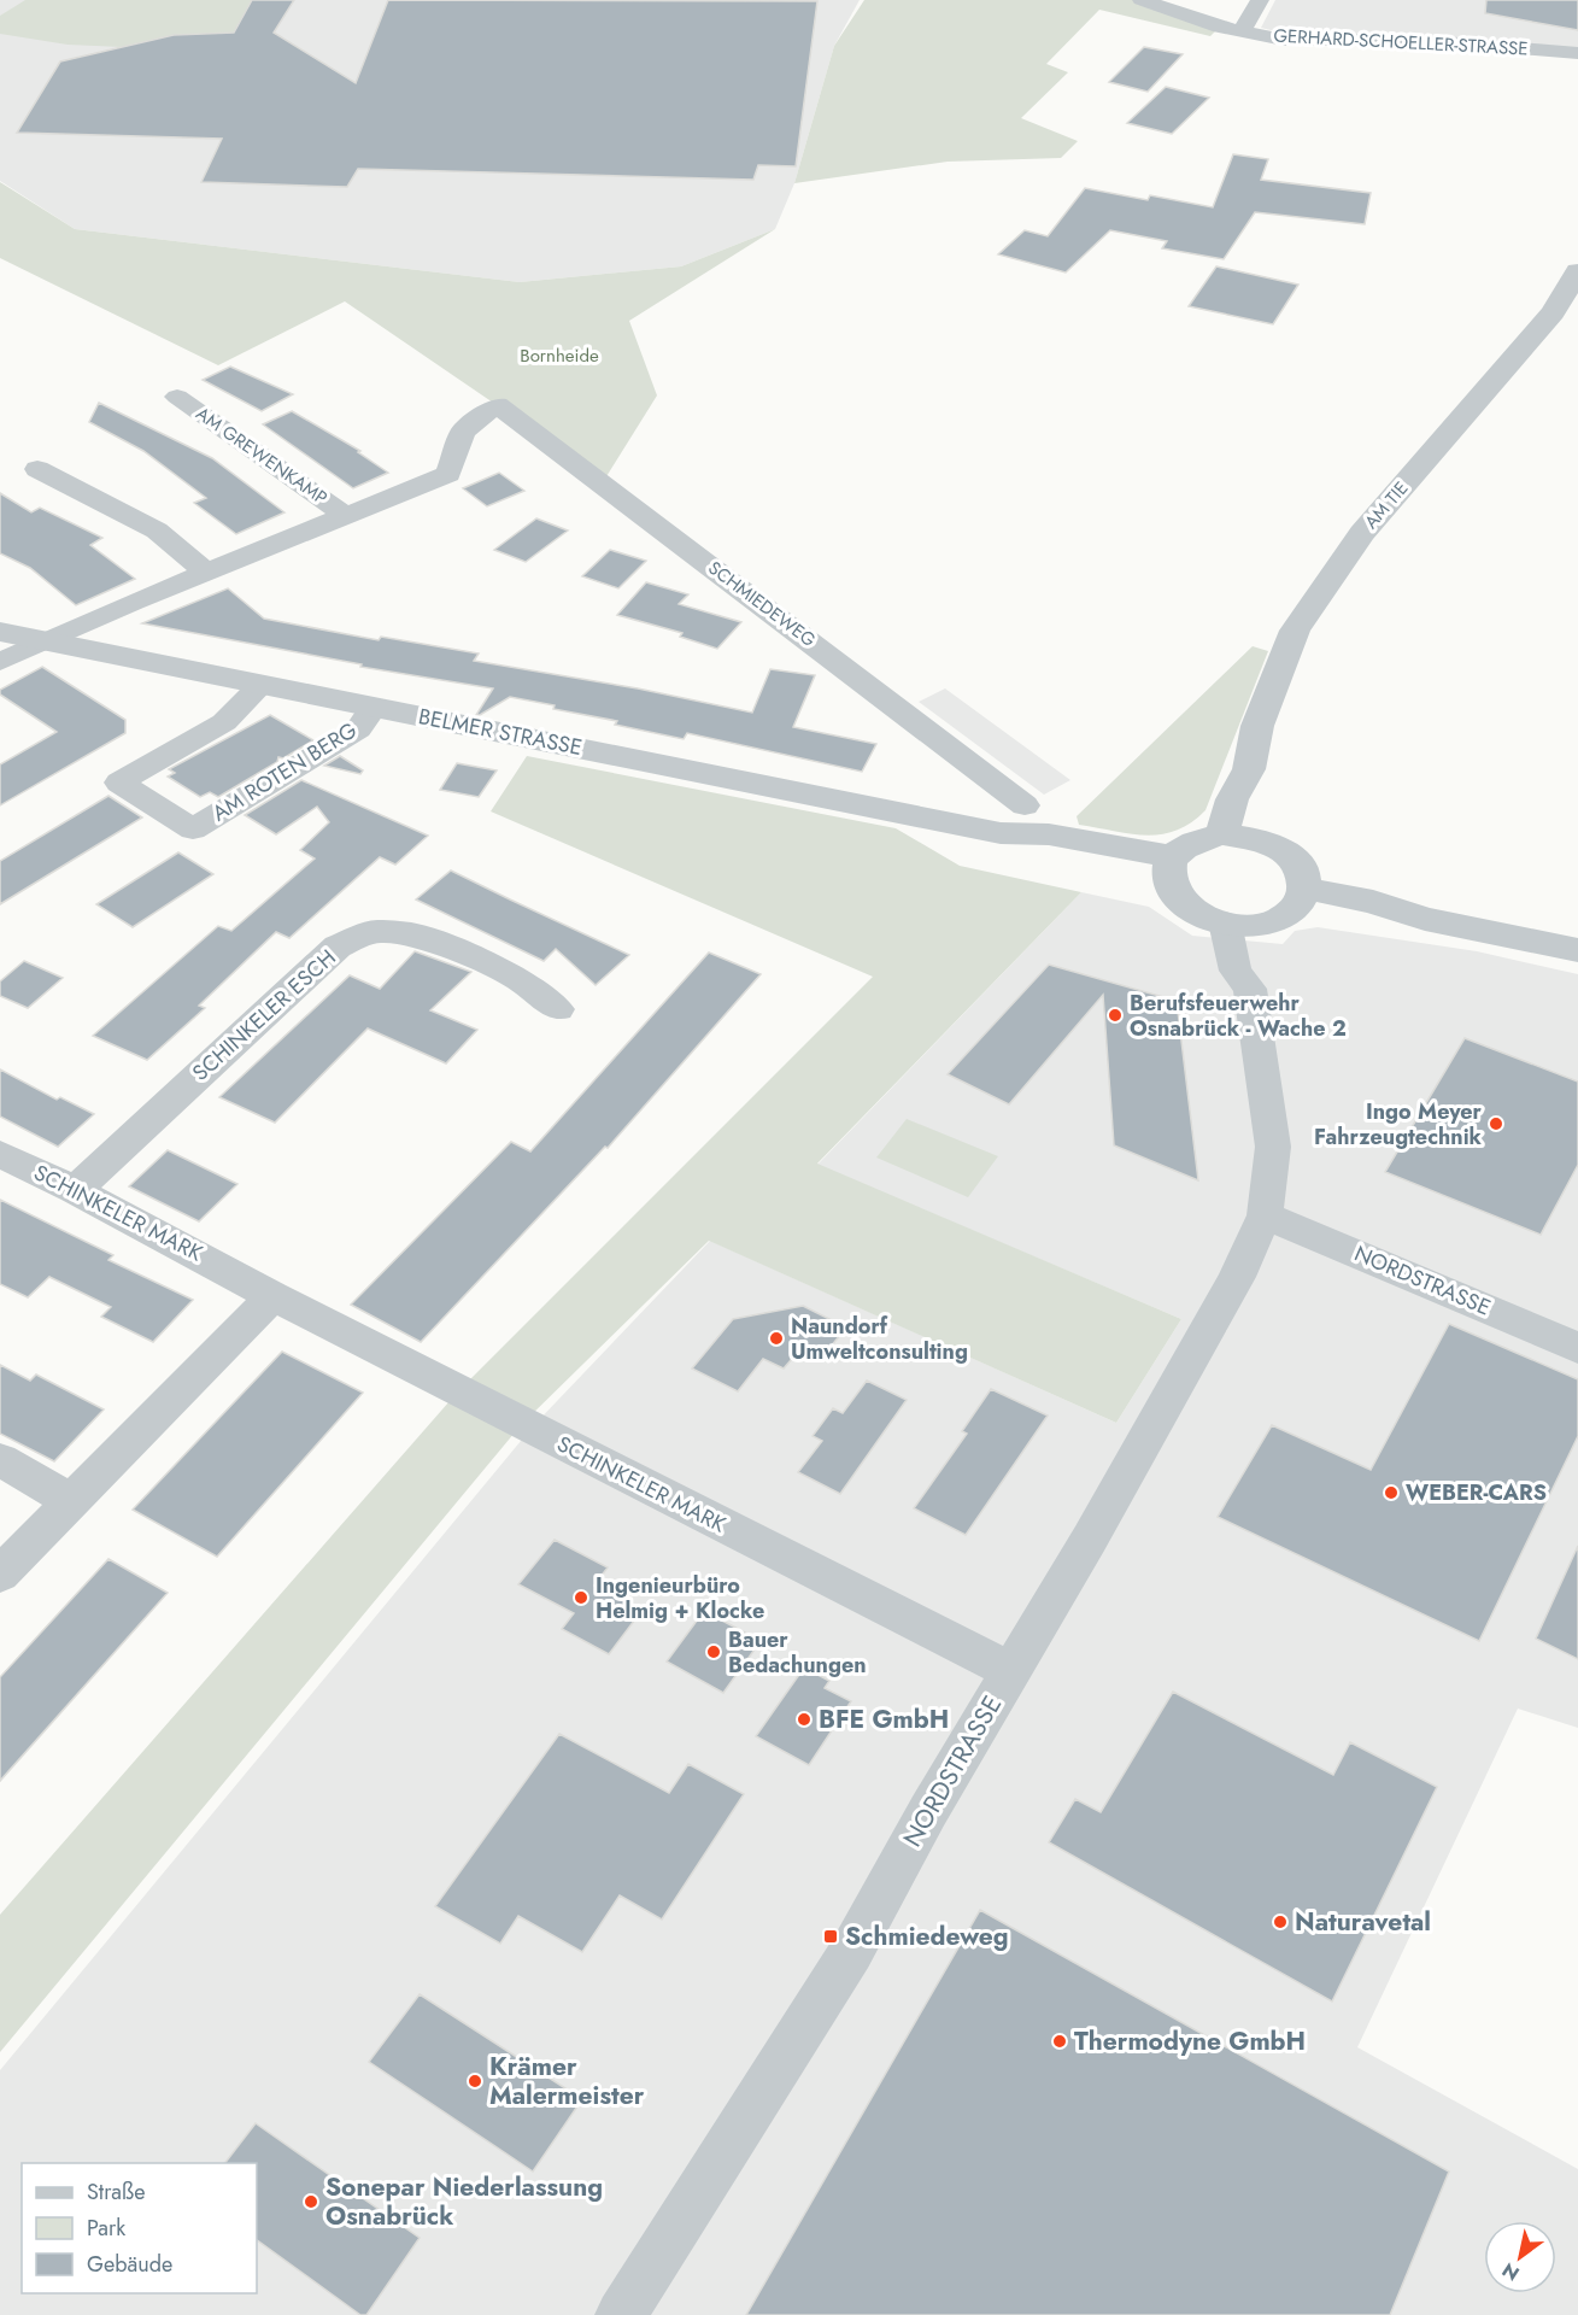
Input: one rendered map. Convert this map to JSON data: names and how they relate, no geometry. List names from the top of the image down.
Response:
{
  "streets": {
    "street": [
      "GERHARD-SCHOELLER-STRASSE",
      "AM GREWENKAMP",
      "AM TIE",
      "SCHMIEDEWEG",
      "BELMER STRASSE",
      "AM ROTEN BERG",
      "SCHINKELER ESCH",
      "SCHINKELER MARK",
      "NORDSTRASSE"
    ]
  },
  "crossings": [
    ["AM GREWENKAMP", "SCHMIEDEWEG"],
    ["AM GREWENKAMP", "BELMER STRASSE"],
    ["AM TIE", "BELMER STRASSE"],
    ["AM TIE", "NORDSTRASSE"],
    ["BELMER STRASSE", "AM ROTEN BERG"],
    ["BELMER STRASSE", "NORDSTRASSE"],
    ["SCHINKELER ESCH", "SCHINKELER MARK"],
    ["SCHINKELER MARK", "NORDSTRASSE"]
  ],
  "parks": ["Bornheide"],
  "places": {
    "other": [
      "Berufsfeuerwehr Osnabrück - Wache 2",
      "Ingo Meyer Fahrzeugtechnik",
      "Naundorf Umweltconsulting",
      "WEBER-CARS",
      "Ingenieurbüro Helmig + Klocke",
      "Bauer Bedachungen",
      "BFE GmbH",
      "Naturavetal",
      "Thermodyne GmbH",
      "Krämer Malermeister",
      "Sonepar Niederlassung Osnabrück"
    ],
    "transit": ["Schmiedeweg"]
  },
  "legend": ["Straße", "Park", "Gebäude"],
  "north": "bottom left"
}
